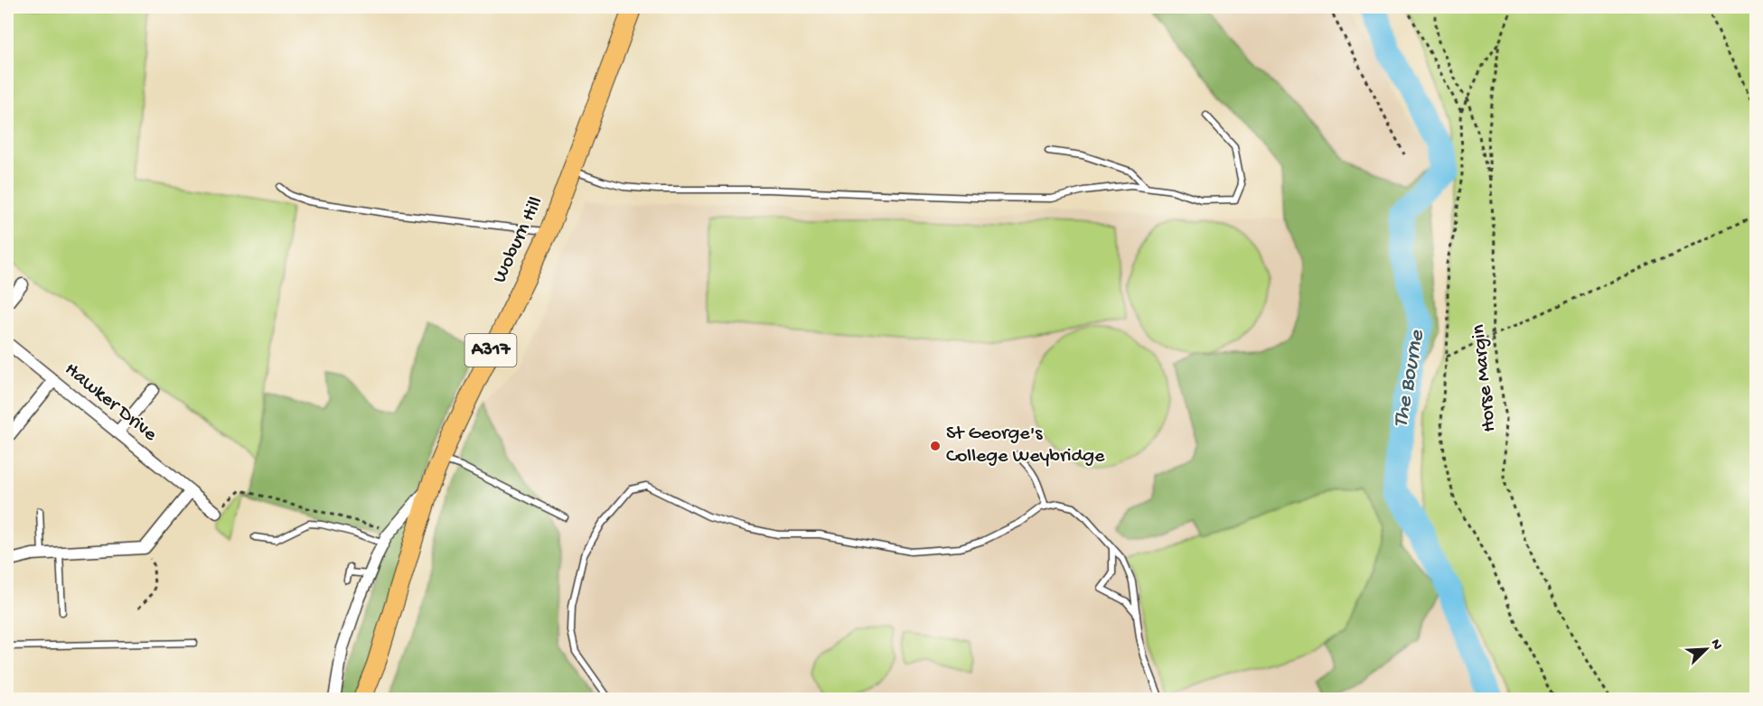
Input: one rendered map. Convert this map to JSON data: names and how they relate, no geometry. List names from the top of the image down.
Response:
{
  "streets": {
    "main road": ["Woburn Hill", "A317"],
    "street": ["Hawker Drive"],
    "path": ["Horse Margin"]
  },
  "water": ["The Bourne"],
  "places": ["St George's College Weybridge"],
  "north": "top right"
}
